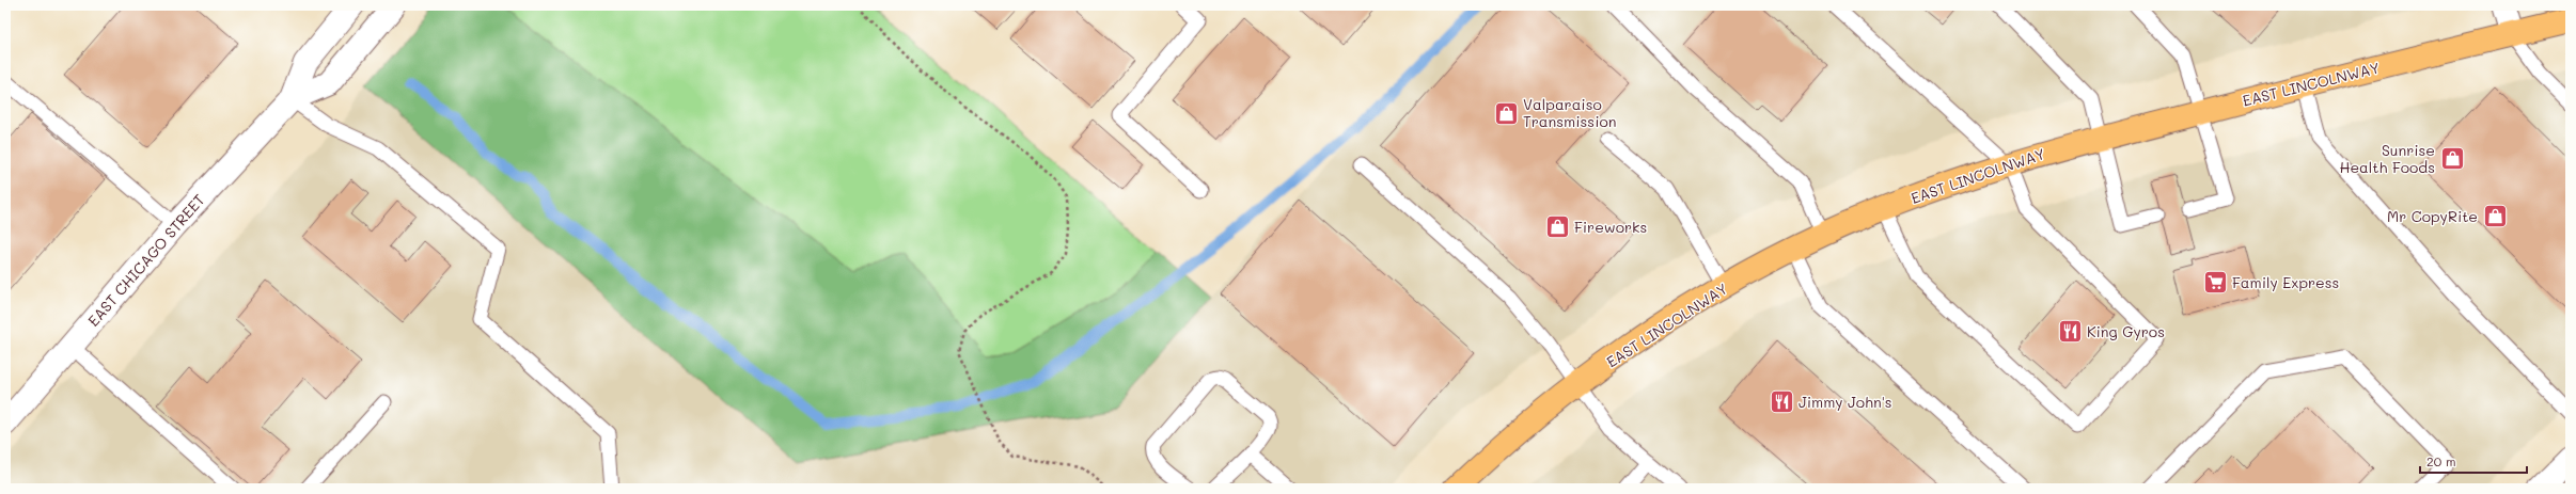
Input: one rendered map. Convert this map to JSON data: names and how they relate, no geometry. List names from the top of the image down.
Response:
{
  "streets": {
    "main road": ["EAST LINCOLNWAY"],
    "street": ["EAST CHICAGO STREET"]
  },
  "places": {
    "shop": [
      "Valparaiso Transmission",
      "Sunrise Health Foods",
      "Mr CopyRite",
      "Fireworks"
    ],
    "supermarket": ["Family Express"],
    "restaurant": ["King Gyros", "Jimmy John's"]
  },
  "scale_bar": "20 m"
}
